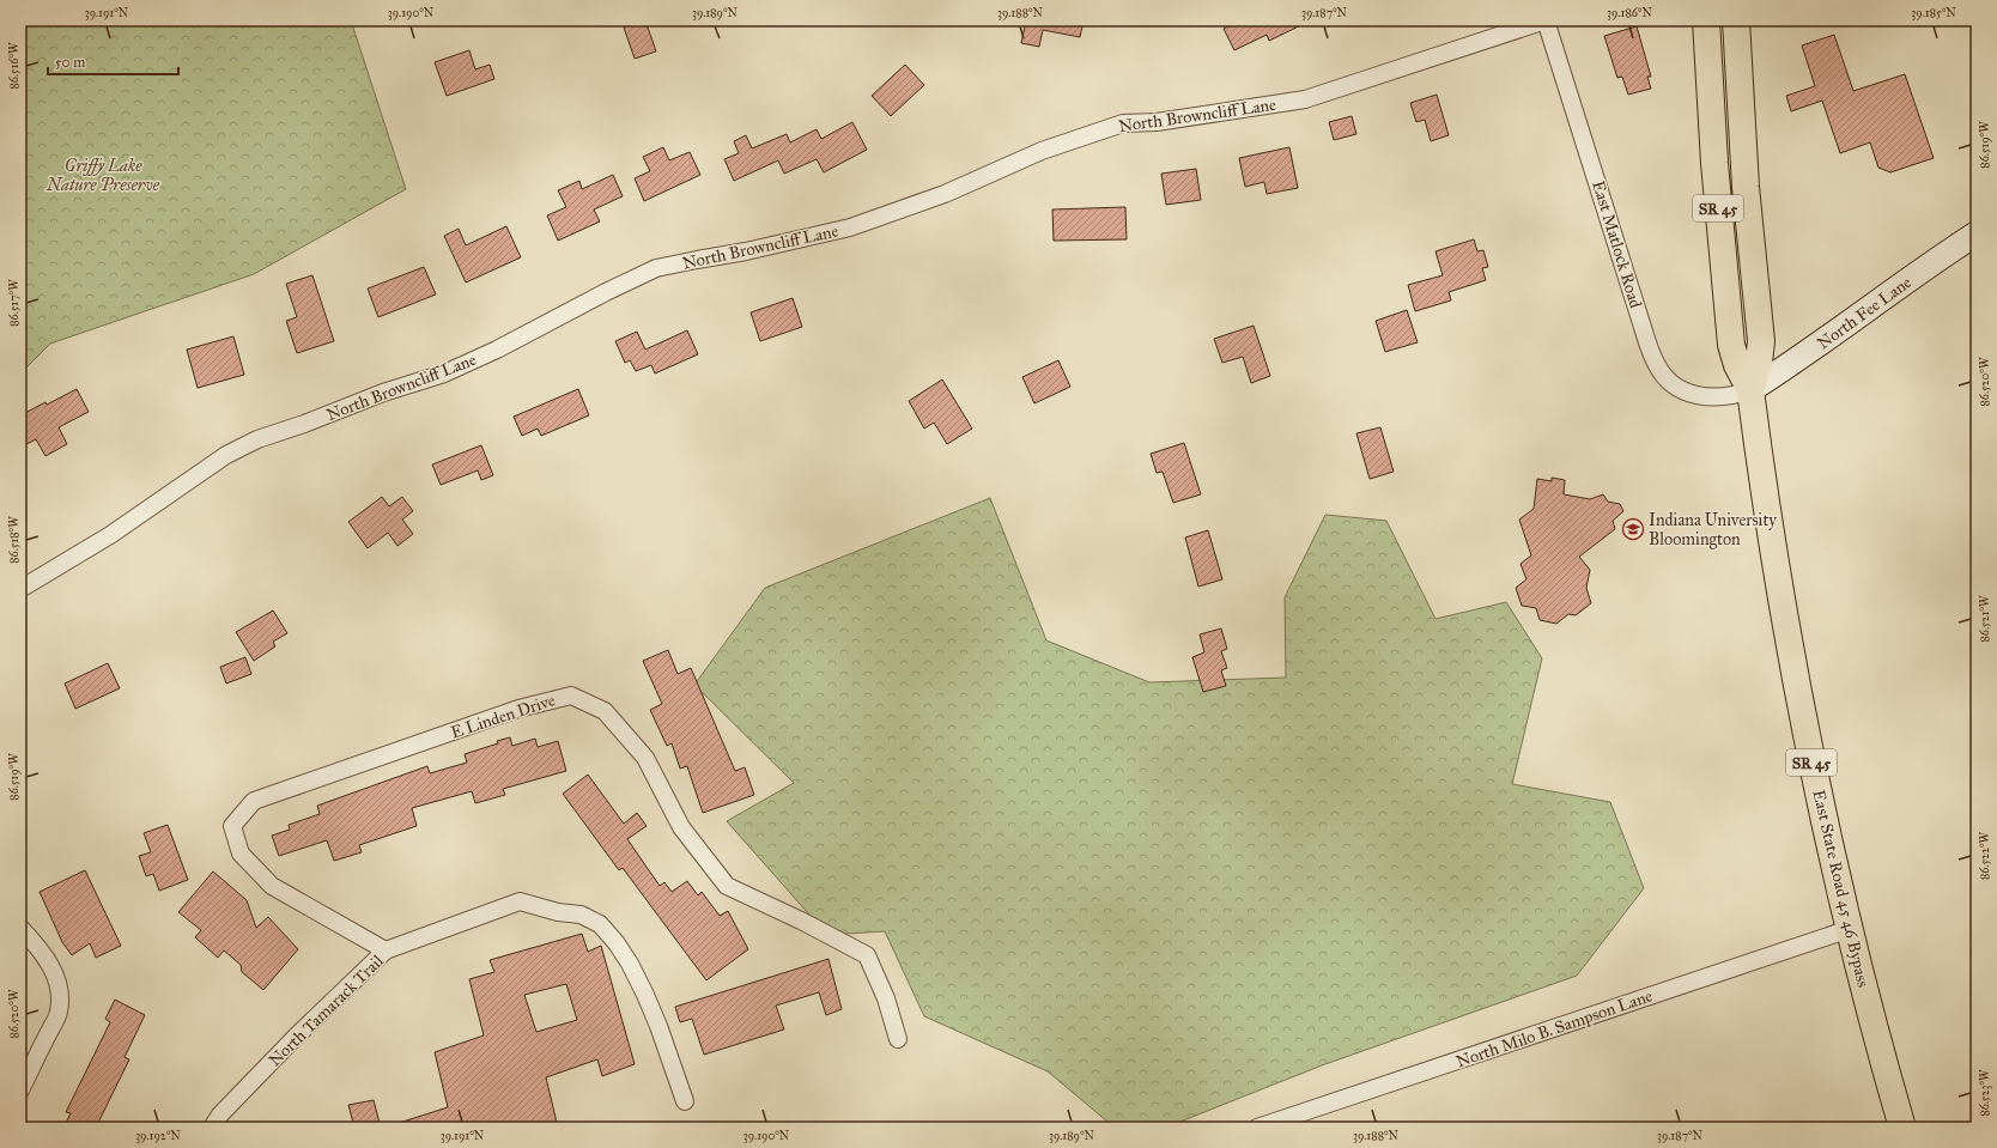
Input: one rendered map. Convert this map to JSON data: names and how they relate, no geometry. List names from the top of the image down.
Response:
{
  "streets": {
    "highway": ["SR 45", "East State Road 45 46 Bypass"],
    "street": [
      "North Browncliff Lane",
      "East Matlock Road",
      "North Fee Lane",
      "E Linden Drive",
      "North Tamarack Trail",
      "North Milo B. Sampson Lane"
    ]
  },
  "crossings": [
    ["North Browncliff Lane", "East Matlock Road"],
    ["SR 45", "East Matlock Road"],
    ["SR 45", "North Fee Lane"],
    ["SR 45", "East State Road 45 46 Bypass"],
    ["East Matlock Road", "North Fee Lane"],
    ["East Matlock Road", "East State Road 45 46 Bypass"],
    ["North Fee Lane", "East State Road 45 46 Bypass"],
    ["E Linden Drive", "North Tamarack Trail"],
    ["East State Road 45 46 Bypass", "North Milo B. Sampson Lane"]
  ],
  "parks": ["Griffy Lake Nature Preserve"],
  "places": {
    "school or university": ["Indiana University Bloomington"]
  },
  "scale_bar": "50 m",
  "coordinates": [
    "39.191°N",
    "39.190°N",
    "39.189°N",
    "39.188°N",
    "39.187°N",
    "39.186°N",
    "39.185°N",
    "86.516°W",
    "86.519°W",
    "86.517°W",
    "86.520°W",
    "86.518°W",
    "86.521°W",
    "86.522°W",
    "86.523°W",
    "39.192°N"
  ]
}
